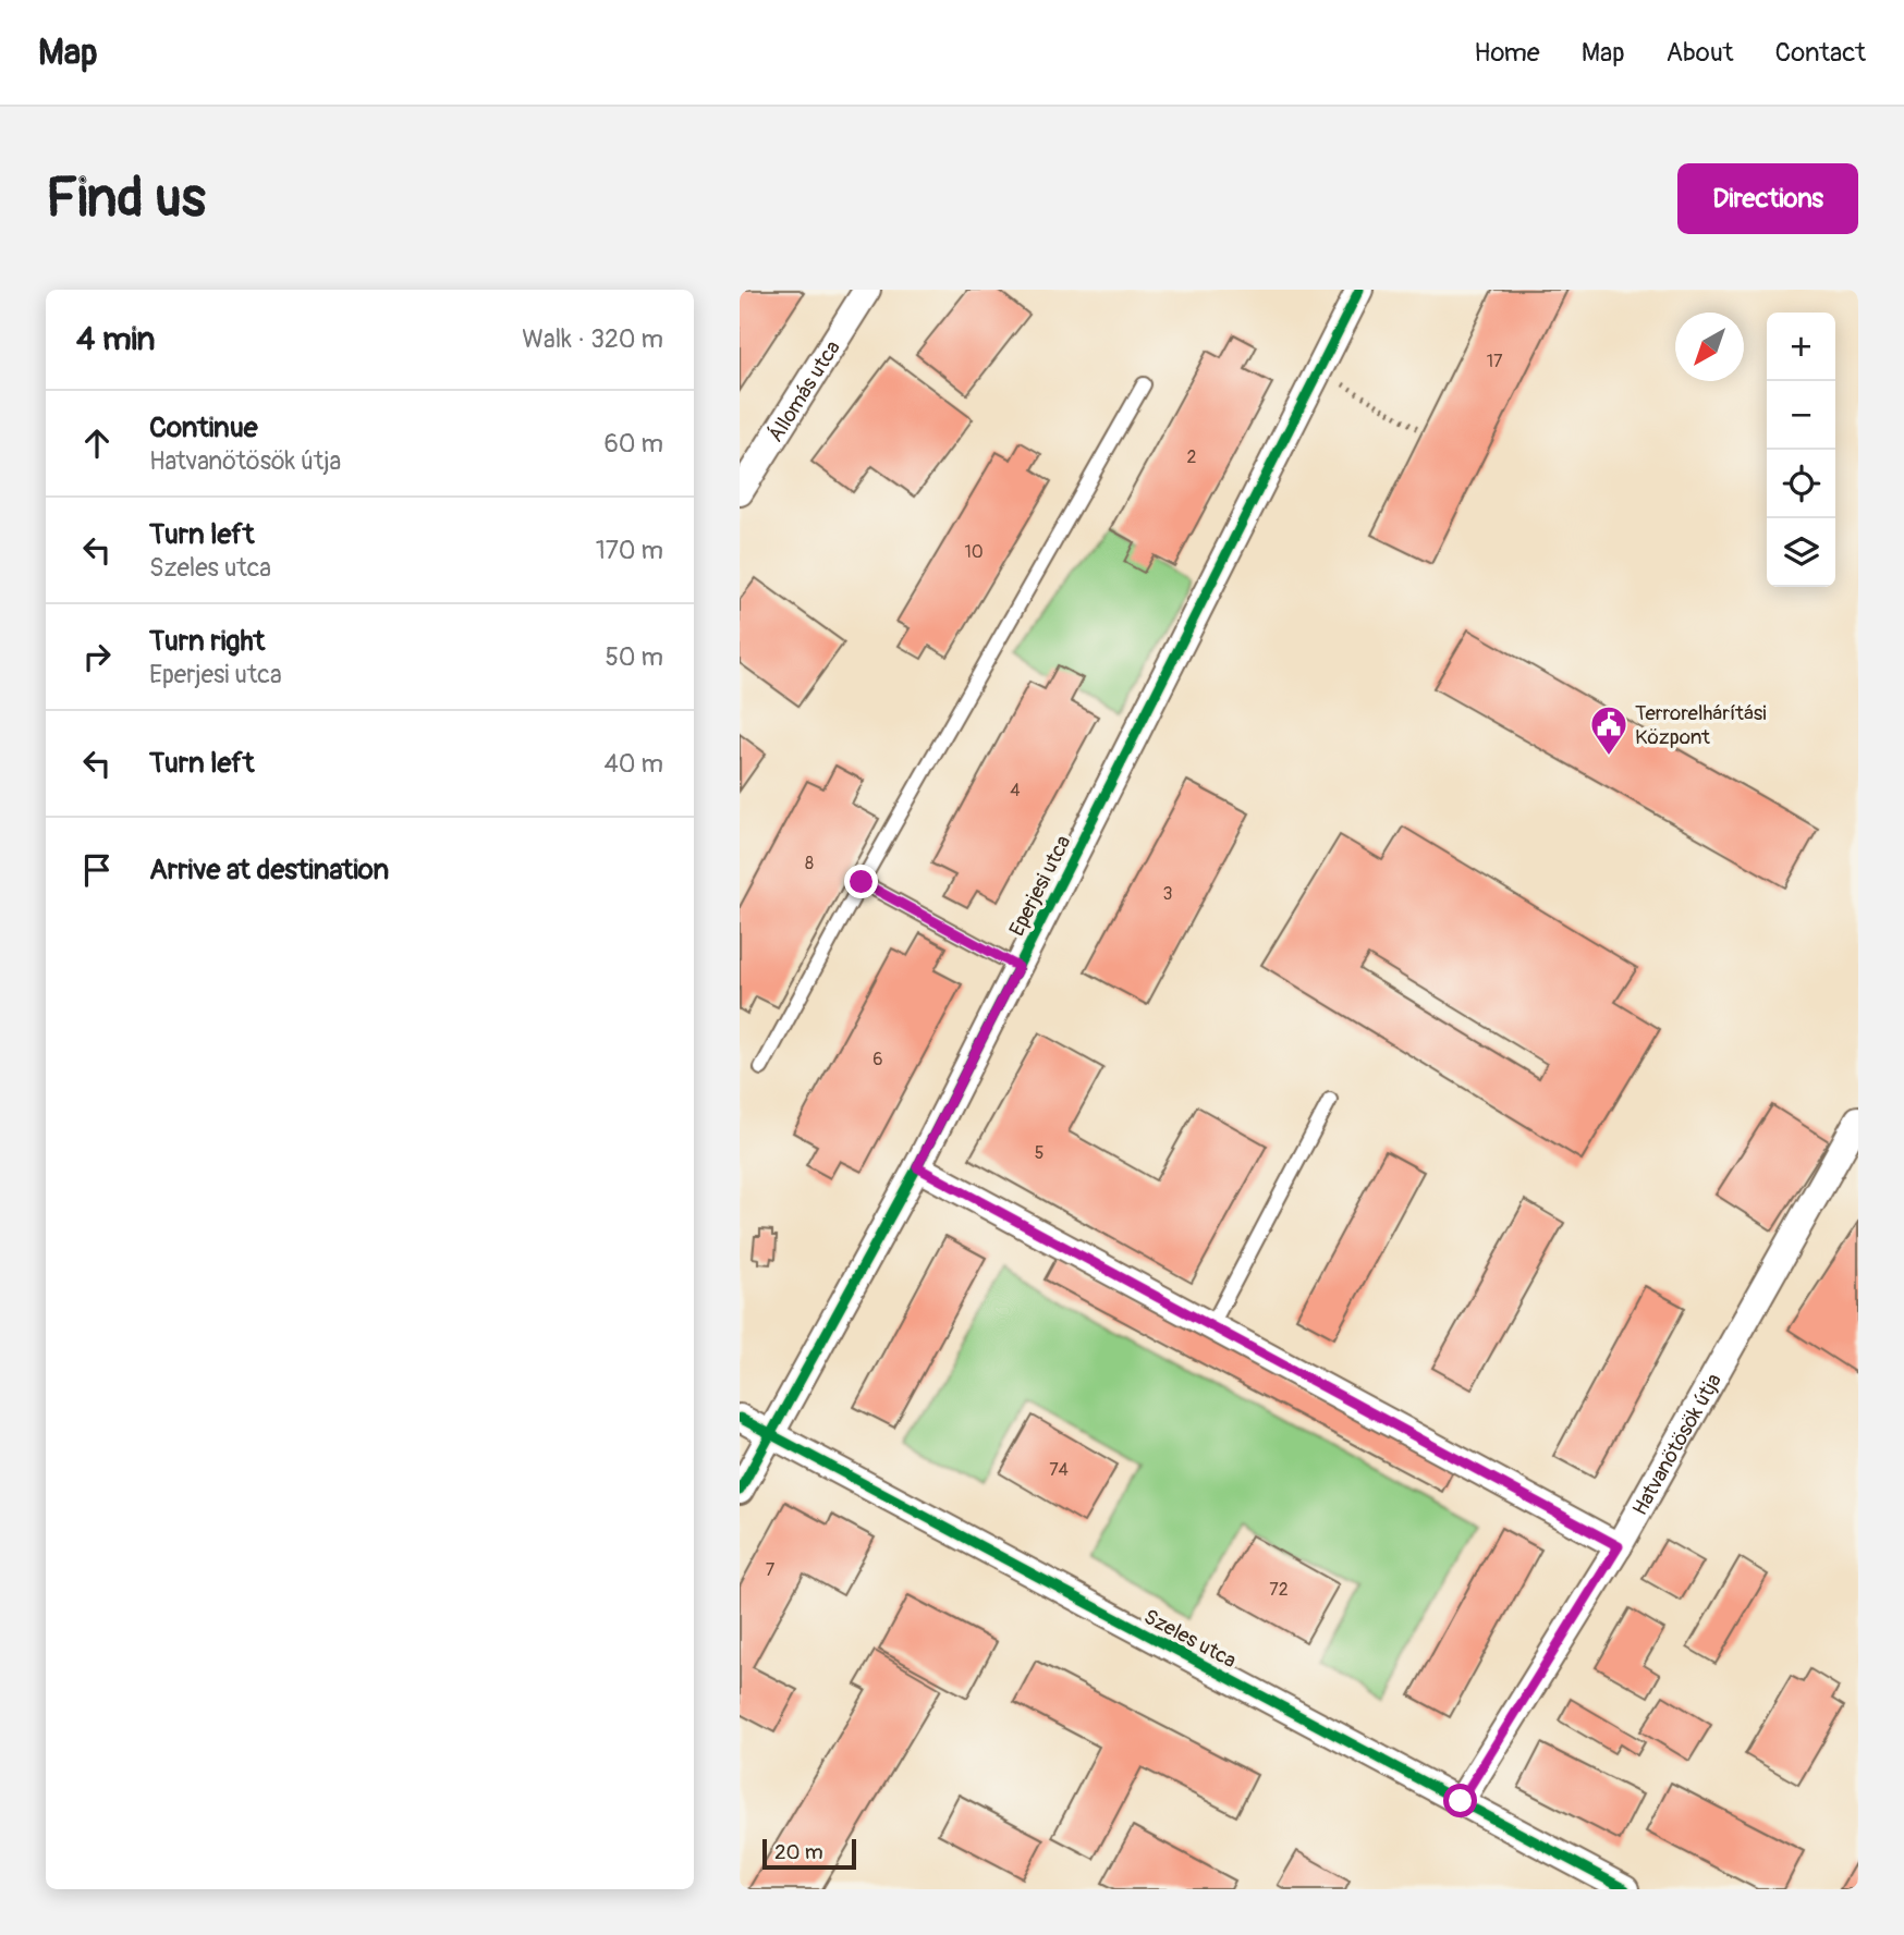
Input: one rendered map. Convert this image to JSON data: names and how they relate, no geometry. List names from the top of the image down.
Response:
{
  "streets": {
    "street": [
      "Állomás utca",
      "Eperjesi utca",
      "Hatvanötösök útja",
      "Szeles utca"
    ]
  },
  "crossings": [
    ["Eperjesi utca", "Szeles utca"],
    ["Hatvanötösök útja", "Szeles utca"]
  ],
  "places": {
    "public building": ["Terrorelhárítási Központ"]
  },
  "house_numbers": [
    "17",
    "2",
    "10",
    "4",
    "8",
    "3",
    "6",
    "5",
    "74",
    "7",
    "72"
  ],
  "scale_bar": "20 m",
  "north": "bottom left",
  "page": {
    "header": "Map",
    "nav": [
      "Home",
      "Map",
      "About",
      "Contact"
    ],
    "buttons": "Directions",
    "title": "Find us",
    "heading": ["4 min", "Walk · 320 m"],
    "map_buttons": ["+", "−"],
    "list": [
      ["Continue", "Hatvanötösök útja", "60 m"],
      ["Turn left", "Szeles utca", "170 m"],
      ["Turn right", "Eperjesi utca", "50 m"],
      ["Turn left", "40 m"],
      "Arrive at destination"
    ],
    "scale": "20 m"
  }
}
